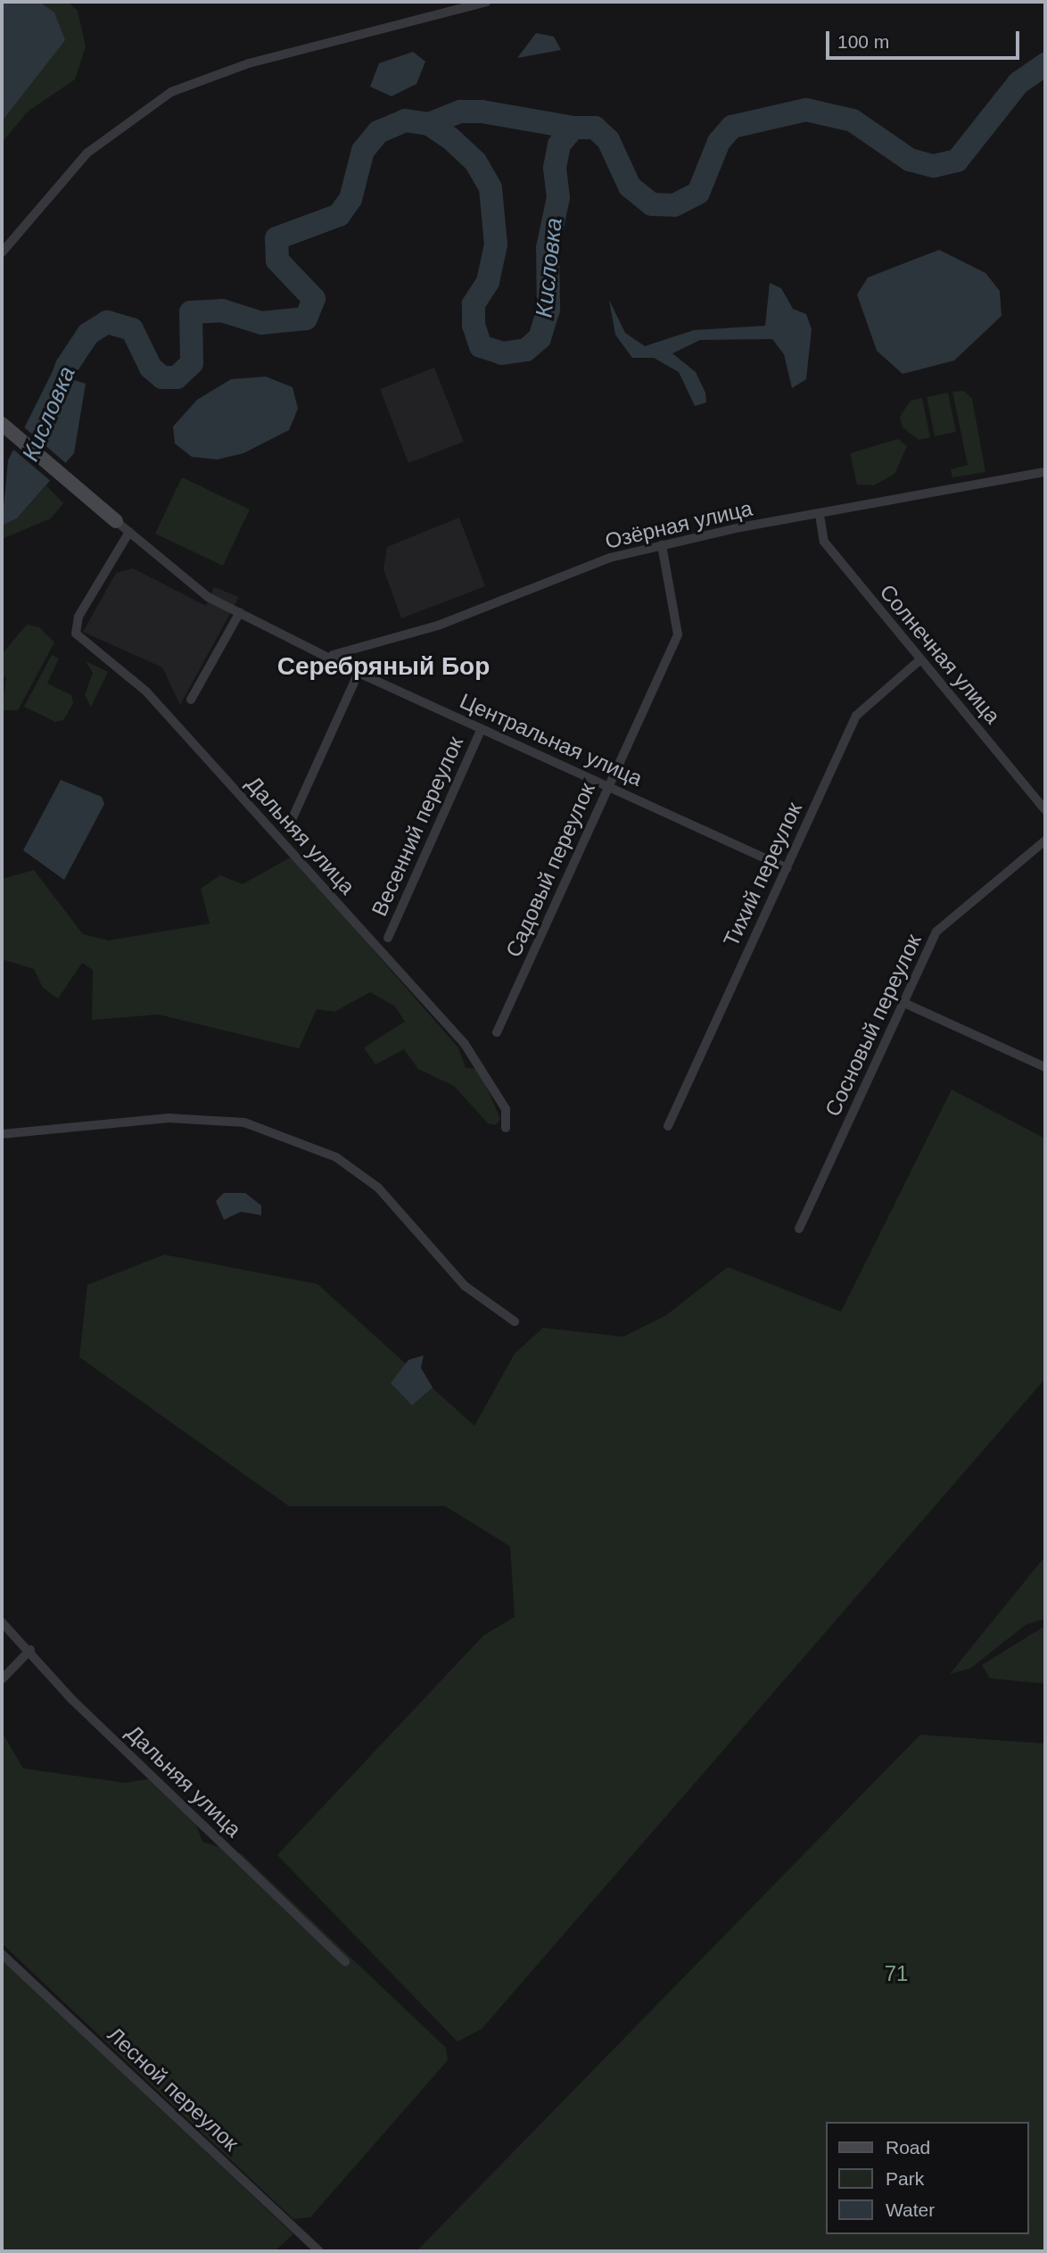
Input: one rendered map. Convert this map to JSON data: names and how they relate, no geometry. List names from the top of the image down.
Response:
{
  "streets": {
    "street": [
      "Озёрная улица",
      "Солнечная улица",
      "Центральная улица",
      "Весенний переулок",
      "Дальняя улица",
      "Садовый переулок",
      "Тихий переулок",
      "Сосновый переулок",
      "Лесной переулок"
    ]
  },
  "crossings": [
    ["Озёрная улица", "Солнечная улица"],
    ["Озёрная улица", "Центральная улица"],
    ["Озёрная улица", "Садовый переулок"],
    ["Солнечная улица", "Тихий переулок"],
    ["Центральная улица", "Весенний переулок"],
    ["Центральная улица", "Дальняя улица"],
    ["Центральная улица", "Садовый переулок"],
    ["Центральная улица", "Тихий переулок"]
  ],
  "districts": ["Серебряный Бор"],
  "water": ["Кисловка"],
  "parks": ["71"],
  "legend": ["Road", "Park", "Water"],
  "scale_bar": "100 m"
}
